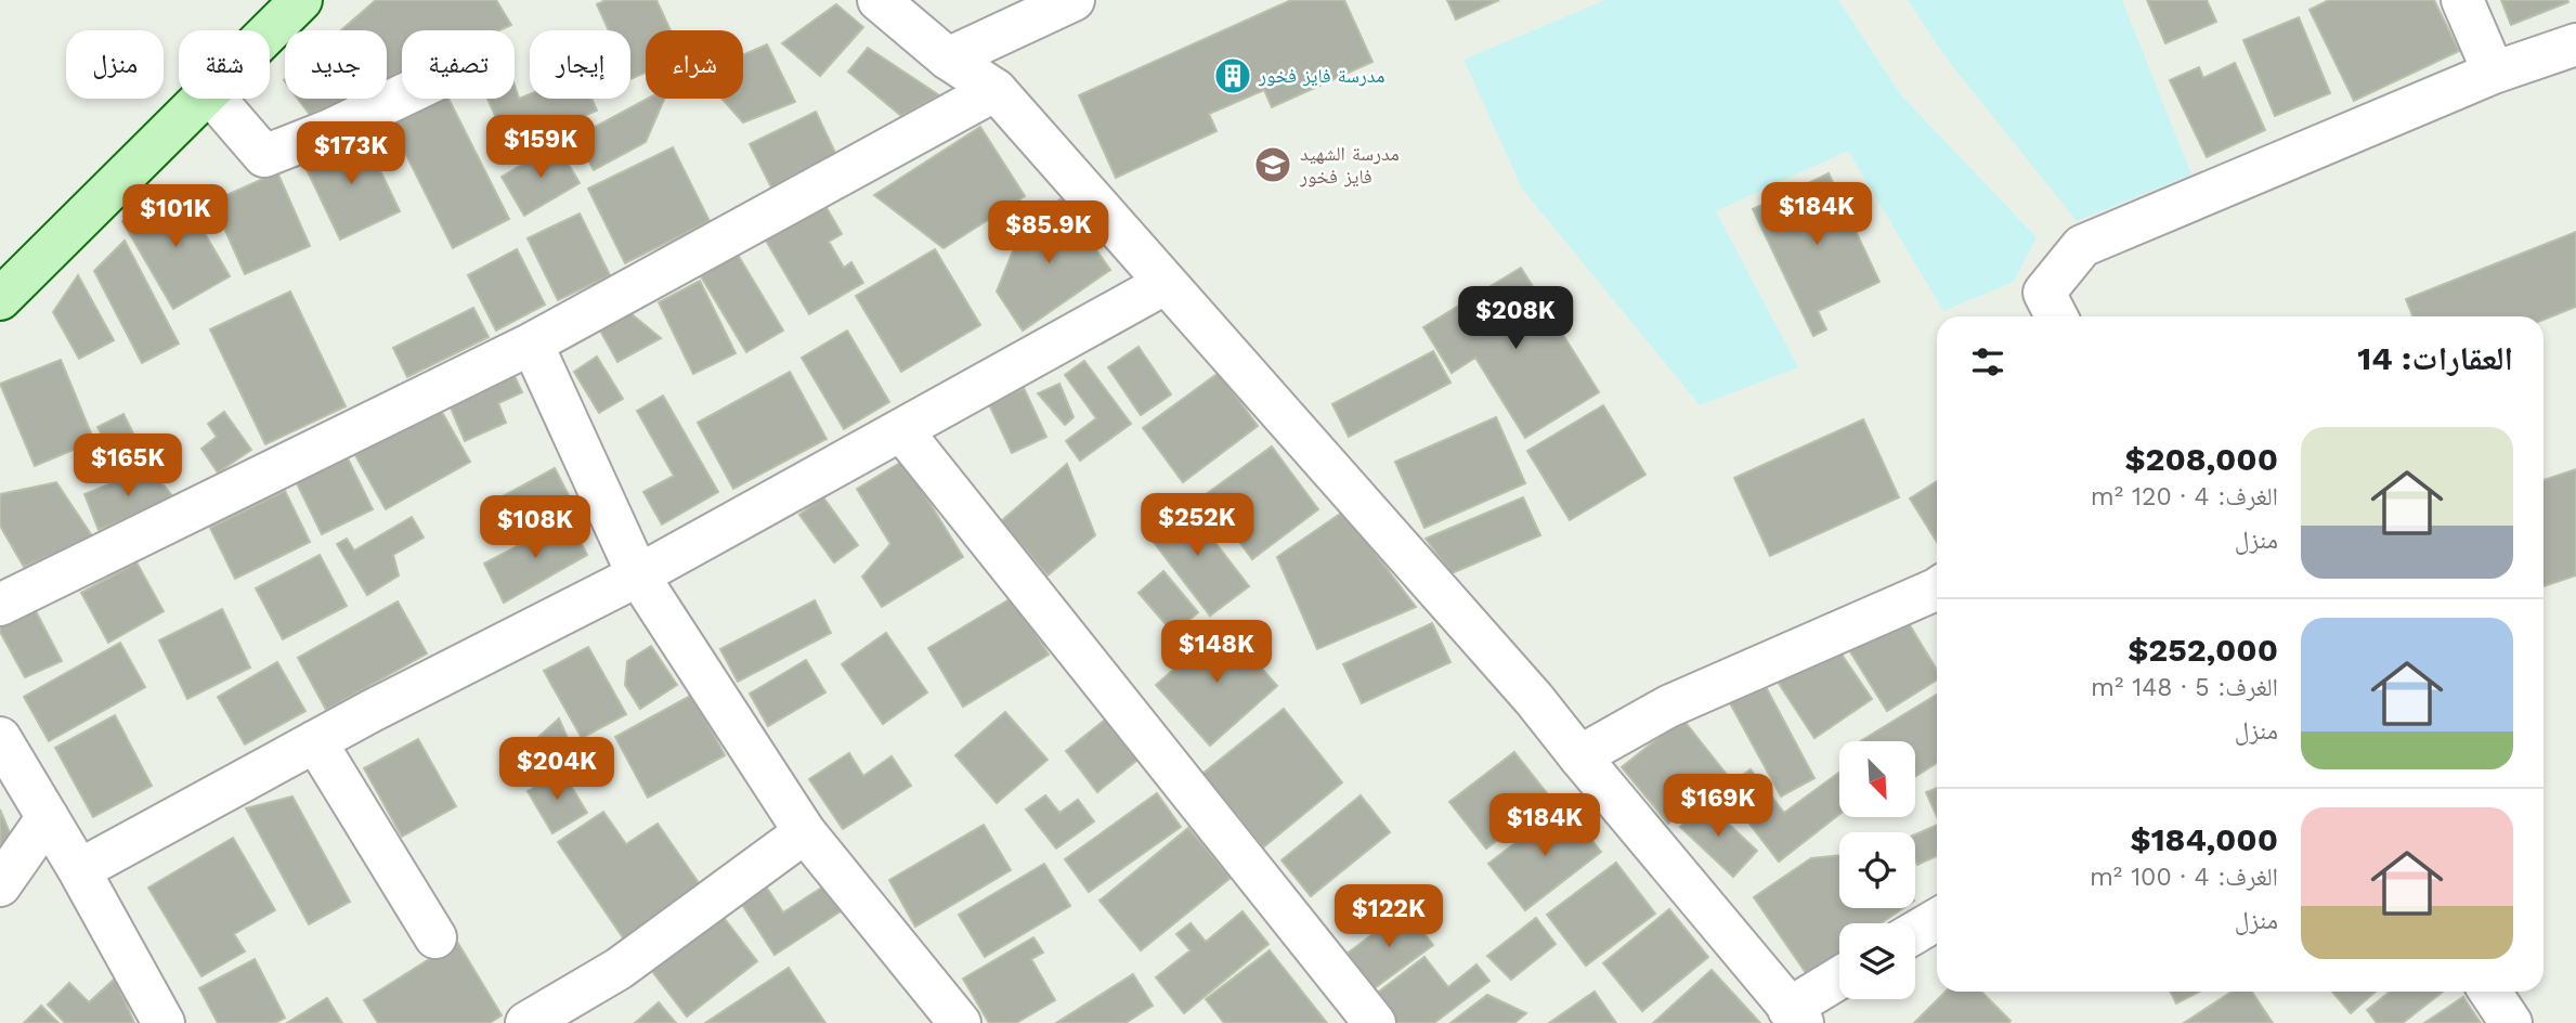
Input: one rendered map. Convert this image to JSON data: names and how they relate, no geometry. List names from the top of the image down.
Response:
{
  "places": {
    "building": ["مدرسة فايز فخور"],
    "school or university": ["مدرسة الشهيد فايز فخور"]
  },
  "north": "bottom right",
  "page": {
    "chip": [
      "شراء",
      "إيجار",
      "تصفية",
      "جديد",
      "شقة",
      "منزل"
    ],
    "price": [
      "$159K",
      "$173K",
      "$184K",
      "$101K",
      "$85.9K",
      "$208K",
      "$165K",
      "$252K",
      "$108K",
      "$148K",
      "$204K",
      "$169K",
      "$184K",
      "$122K"
    ],
    "heading": "العقارات: 14",
    "list": [
      {
        "name": "$208,000",
        "note": "الغرف: 4 · 120 m² · منزل"
      },
      {
        "name": "$252,000",
        "note": "الغرف: 5 · 148 m² · منزل"
      },
      {
        "name": "$184,000",
        "note": "الغرف: 4 · 100 m² · منزل"
      }
    ]
  }
}
